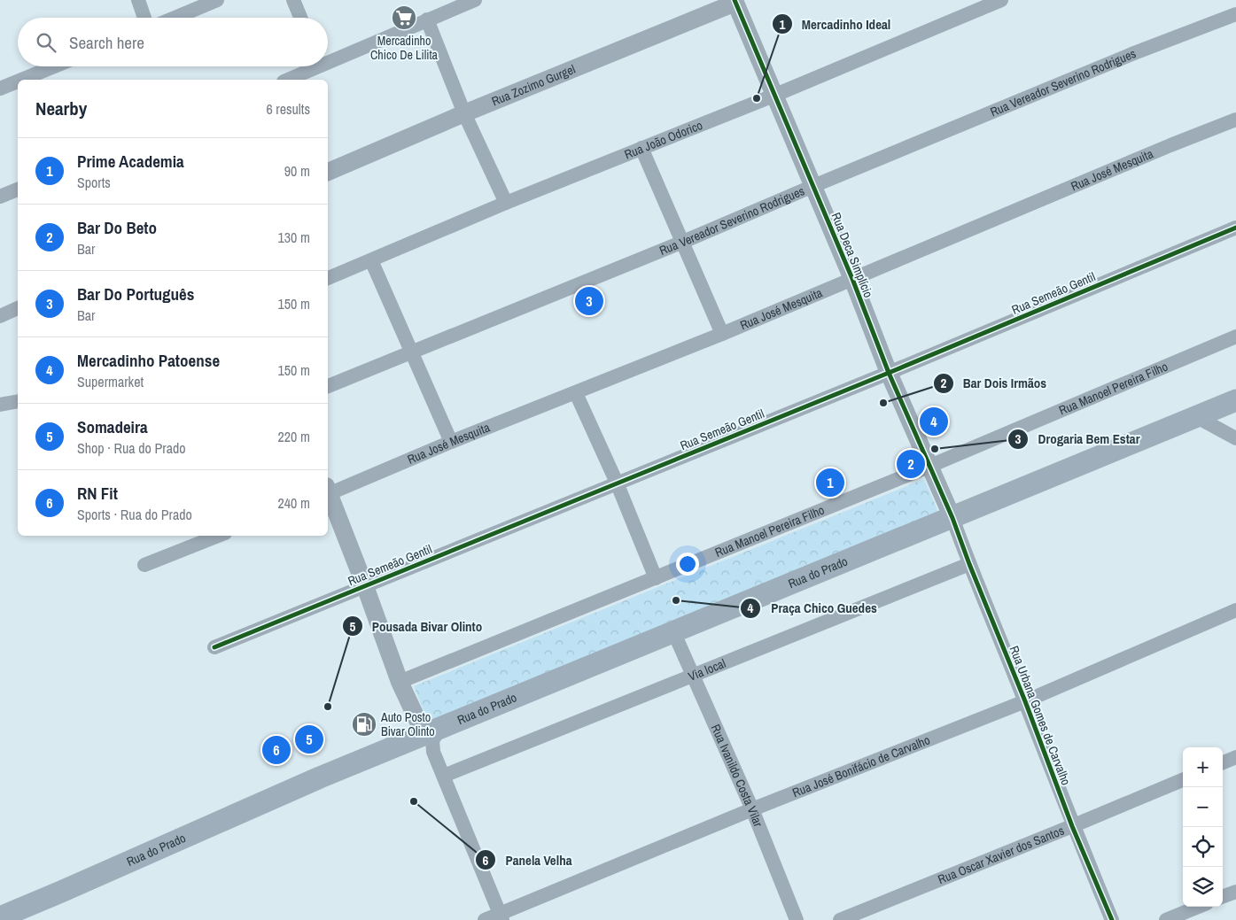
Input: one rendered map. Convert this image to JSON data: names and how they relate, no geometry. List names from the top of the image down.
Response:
{
  "streets": {
    "main road": ["Rua do Prado"],
    "street": [
      "Rua Vereador Severino Rodrigues",
      "Rua Zozimo Gurgel",
      "Rua João Odorico",
      "Rua José Mesquita",
      "Rua Deca Simplício",
      "Rua Semeão Gentil",
      "Rua Manoel Pereira Filho",
      "Via local",
      "Rua Urbana Gomes de Carvalho",
      "Rua José Bonifácio de Carvalho",
      "Rua Ivanildo Costa Vilar",
      "Rua Oscar Xavier dos Santos"
    ]
  },
  "crossings": [
    ["Rua Vereador Severino Rodrigues", "Rua Deca Simplício"],
    ["Rua Zozimo Gurgel", "Rua Deca Simplício"],
    ["Rua João Odorico", "Rua Deca Simplício"],
    ["Rua José Mesquita", "Rua Deca Simplício"],
    ["Rua Deca Simplício", "Rua Semeão Gentil"],
    ["Rua Deca Simplício", "Rua Manoel Pereira Filho"],
    ["Rua Deca Simplício", "Rua do Prado"],
    ["Rua Deca Simplício", "Rua Urbana Gomes de Carvalho"],
    ["Rua do Prado", "Rua Urbana Gomes de Carvalho"],
    ["Rua do Prado", "Rua Ivanildo Costa Vilar"],
    ["Via local", "Rua Urbana Gomes de Carvalho"],
    ["Via local", "Rua Ivanildo Costa Vilar"],
    ["Rua Urbana Gomes de Carvalho", "Rua José Bonifácio de Carvalho"],
    ["Rua Urbana Gomes de Carvalho", "Rua Oscar Xavier dos Santos"],
    ["Rua José Bonifácio de Carvalho", "Rua Ivanildo Costa Vilar"]
  ],
  "places": {
    "supermarket": ["Mercadinho Chico De Lilita"],
    "other": [
      "Mercadinho Ideal",
      "Bar Dois Irmãos",
      "Drogaria Bem Estar",
      "Praça Chico Guedes",
      "Pousada Bivar Olinto",
      "Panela Velha"
    ],
    "fuel station": ["Auto Posto Bivar Olinto"]
  },
  "page": {
    "search": "Search here",
    "heading": ["Nearby", "6 results"],
    "list": [
      {
        "mark": "1",
        "name": "Prime Academia",
        "note": "Sports",
        "value": "90 m"
      },
      {
        "mark": "2",
        "name": "Bar Do Beto",
        "note": "Bar",
        "value": "130 m"
      },
      {
        "mark": "3",
        "name": "Bar Do Português",
        "note": "Bar",
        "value": "150 m"
      },
      {
        "mark": "4",
        "name": "Mercadinho Patoense",
        "note": "Supermarket",
        "value": "150 m"
      },
      {
        "mark": "5",
        "name": "Somadeira",
        "note": "Shop · Rua do Prado",
        "value": "220 m"
      },
      {
        "mark": "6",
        "name": "RN Fit",
        "note": "Sports · Rua do Prado",
        "value": "240 m"
      }
    ],
    "pins": [
      "3",
      "4",
      "2",
      "1",
      "5",
      "6"
    ],
    "map_buttons": ["+", "−"]
  }
}
